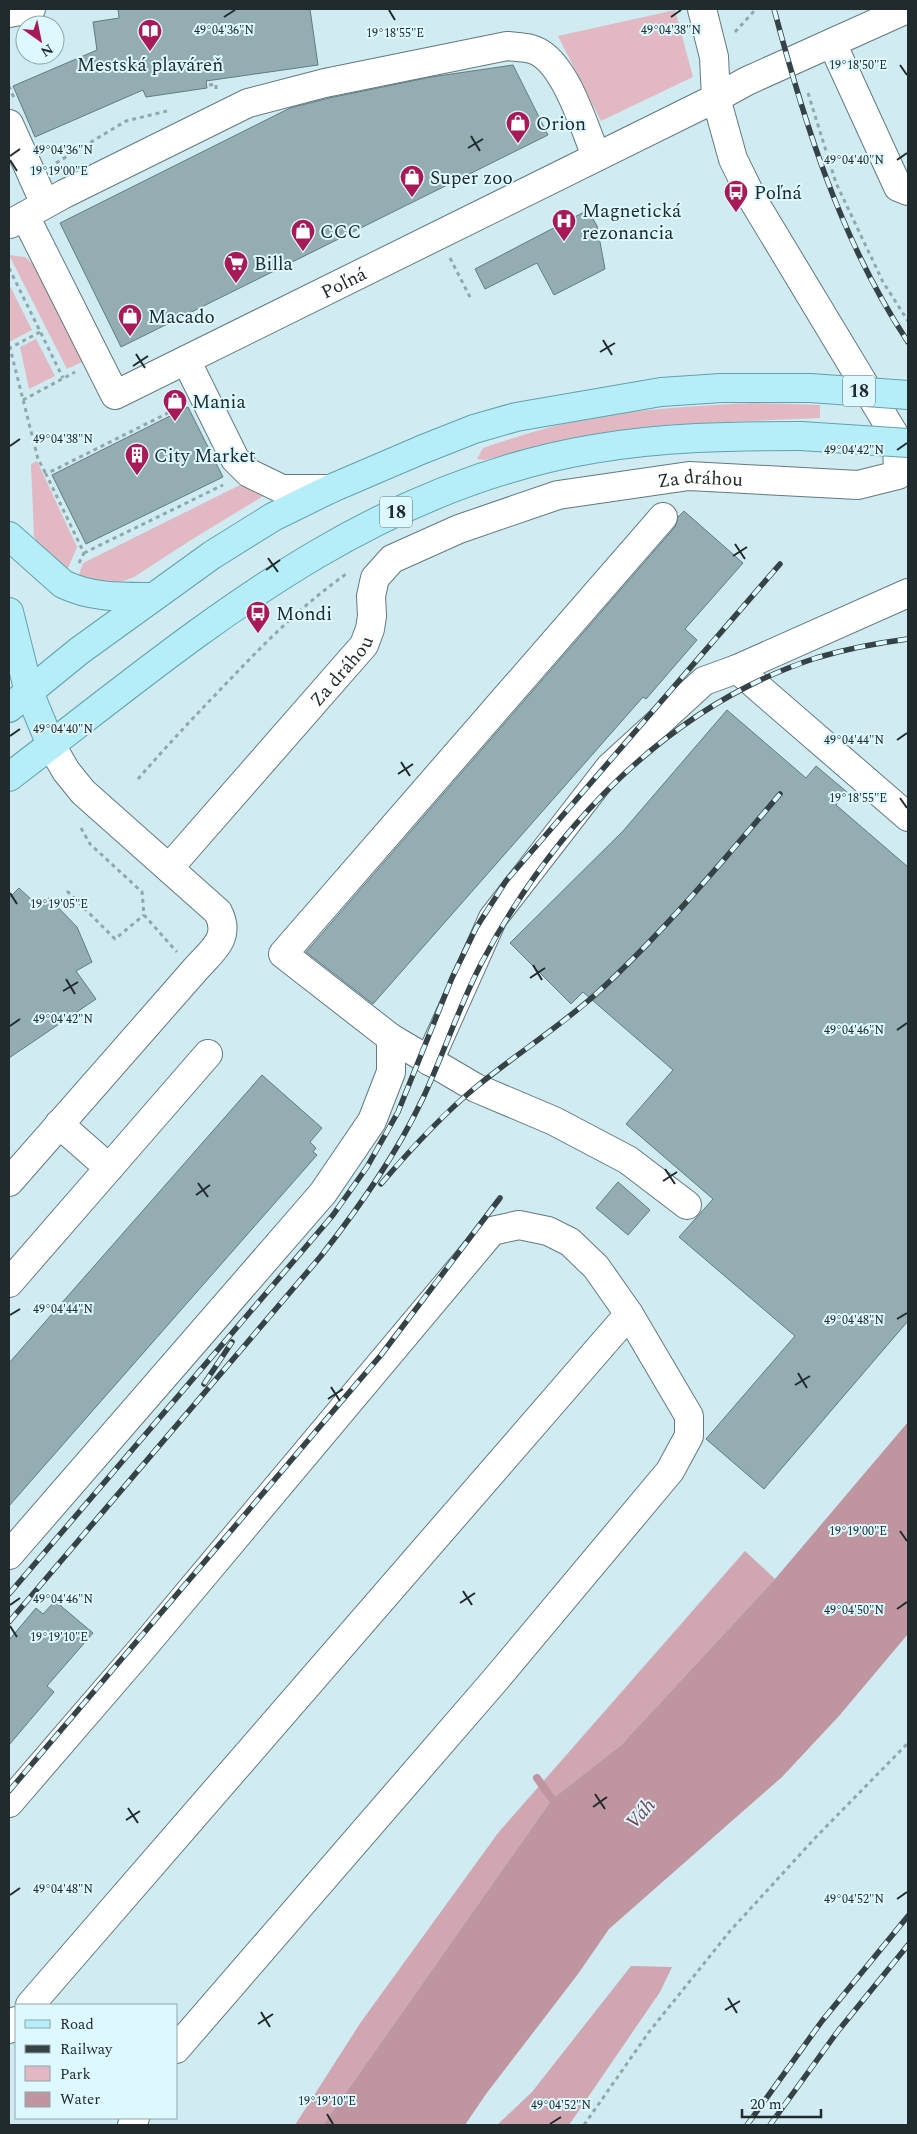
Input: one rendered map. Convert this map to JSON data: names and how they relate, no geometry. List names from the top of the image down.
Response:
{
  "streets": {
    "main road": ["18"],
    "street": ["Poľná", "Za dráhou"]
  },
  "crossings": [
    ["Poľná", "Za dráhou"]
  ],
  "water": ["Váh"],
  "places": {
    "library": ["Mestská plaváreň"],
    "shop": [
      "Orion",
      "Super zoo",
      "CCC",
      "Macado",
      "Mania"
    ],
    "bus stop": ["Poľná", "Mondi"],
    "hospital": ["Magnetická rezonancia"],
    "supermarket": ["Billa"],
    "building": ["City Market"]
  },
  "legend": [
    "Road",
    "Railway",
    "Park",
    "Water"
  ],
  "scale_bar": "20 m",
  "north": "bottom right",
  "coordinates": [
    "49°04'36\"N",
    "49°04'38\"N",
    "19°18'55\"E",
    "19°18'50\"E",
    "49°04'40\"N",
    "19°19'00\"E",
    "49°04'42\"N",
    "49°04'44\"N",
    "19°19'05\"E",
    "49°04'46\"N",
    "49°04'48\"N",
    "49°04'50\"N",
    "19°19'10\"E",
    "49°04'52\"N"
  ]
}
